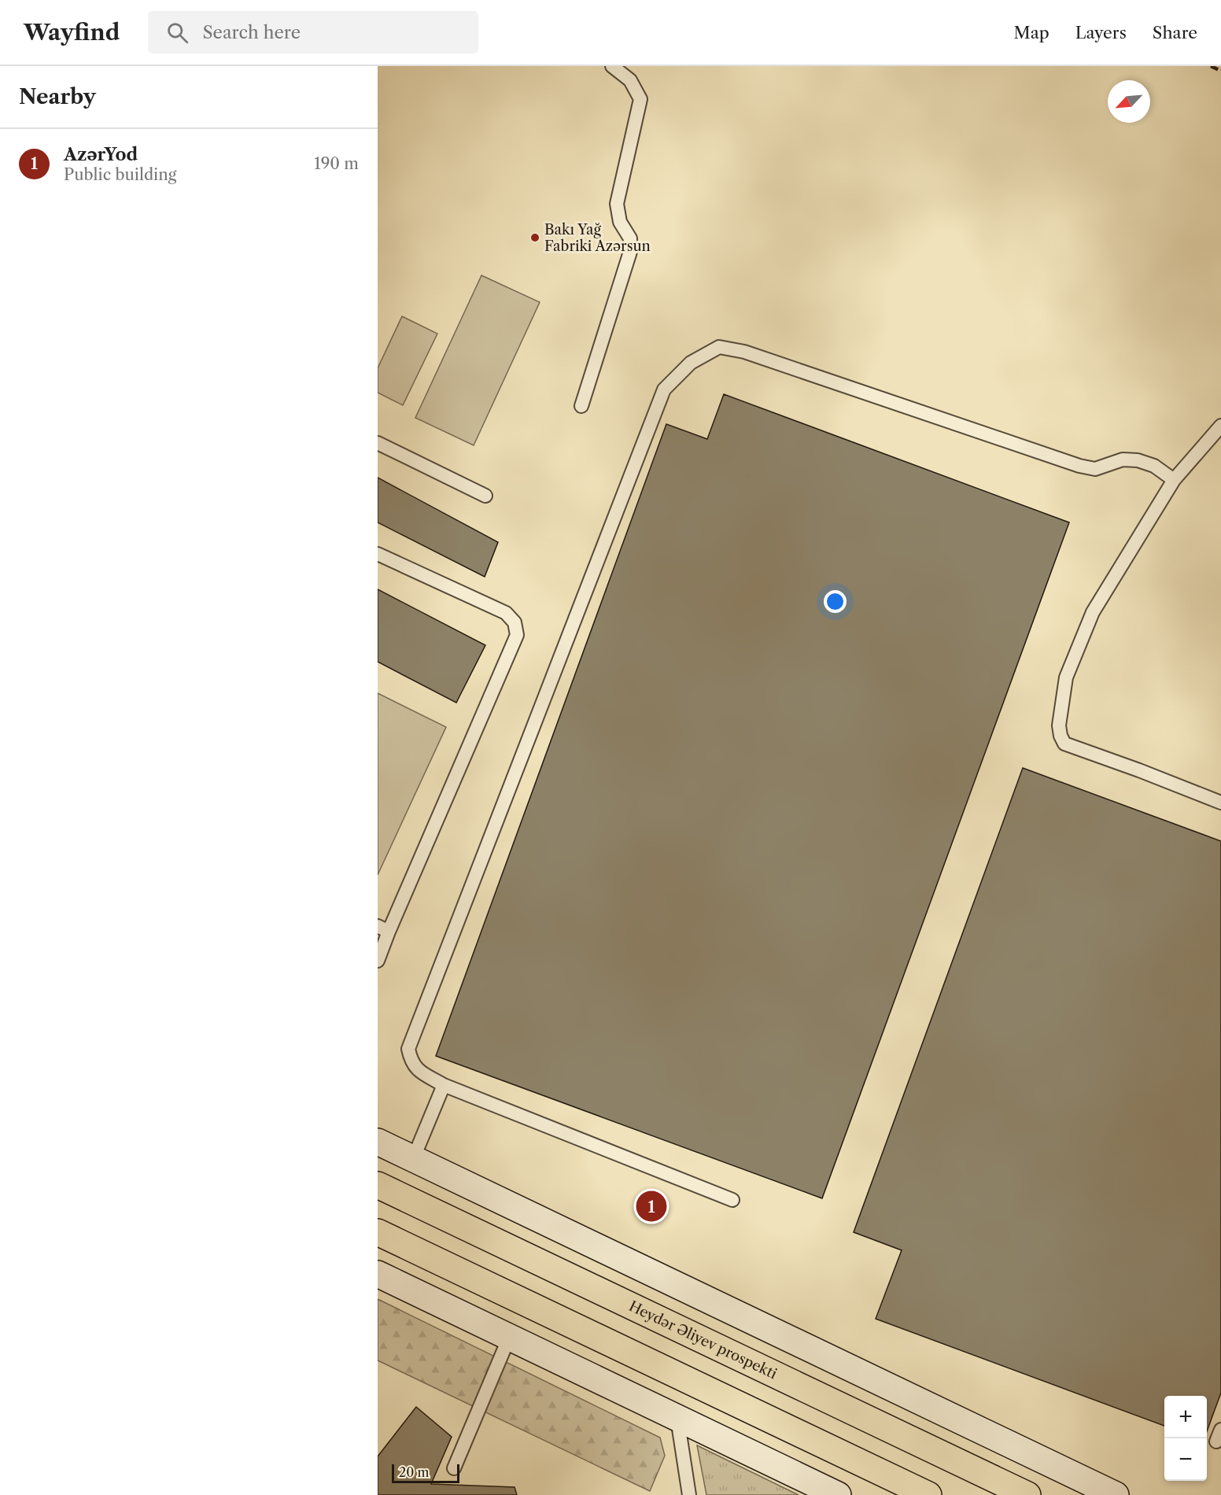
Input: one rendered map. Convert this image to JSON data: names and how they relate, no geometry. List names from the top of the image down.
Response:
{
  "streets": {
    "highway": ["Heydər Əliyev prospekti"]
  },
  "places": ["Bakı Yağ Fabriki Azərsun"],
  "scale_bar": "20 m",
  "north": "bottom left",
  "page": {
    "header": "Wayfind",
    "search": "Search here",
    "nav": ["Map", "Layers", "Share"],
    "heading": "Nearby",
    "list": [
      {
        "mark": "1",
        "name": "AzərYod",
        "note": "Public building",
        "value": "190 m"
      }
    ],
    "pins": "1",
    "map_buttons": ["+", "−"],
    "scale": "20 m"
  }
}
